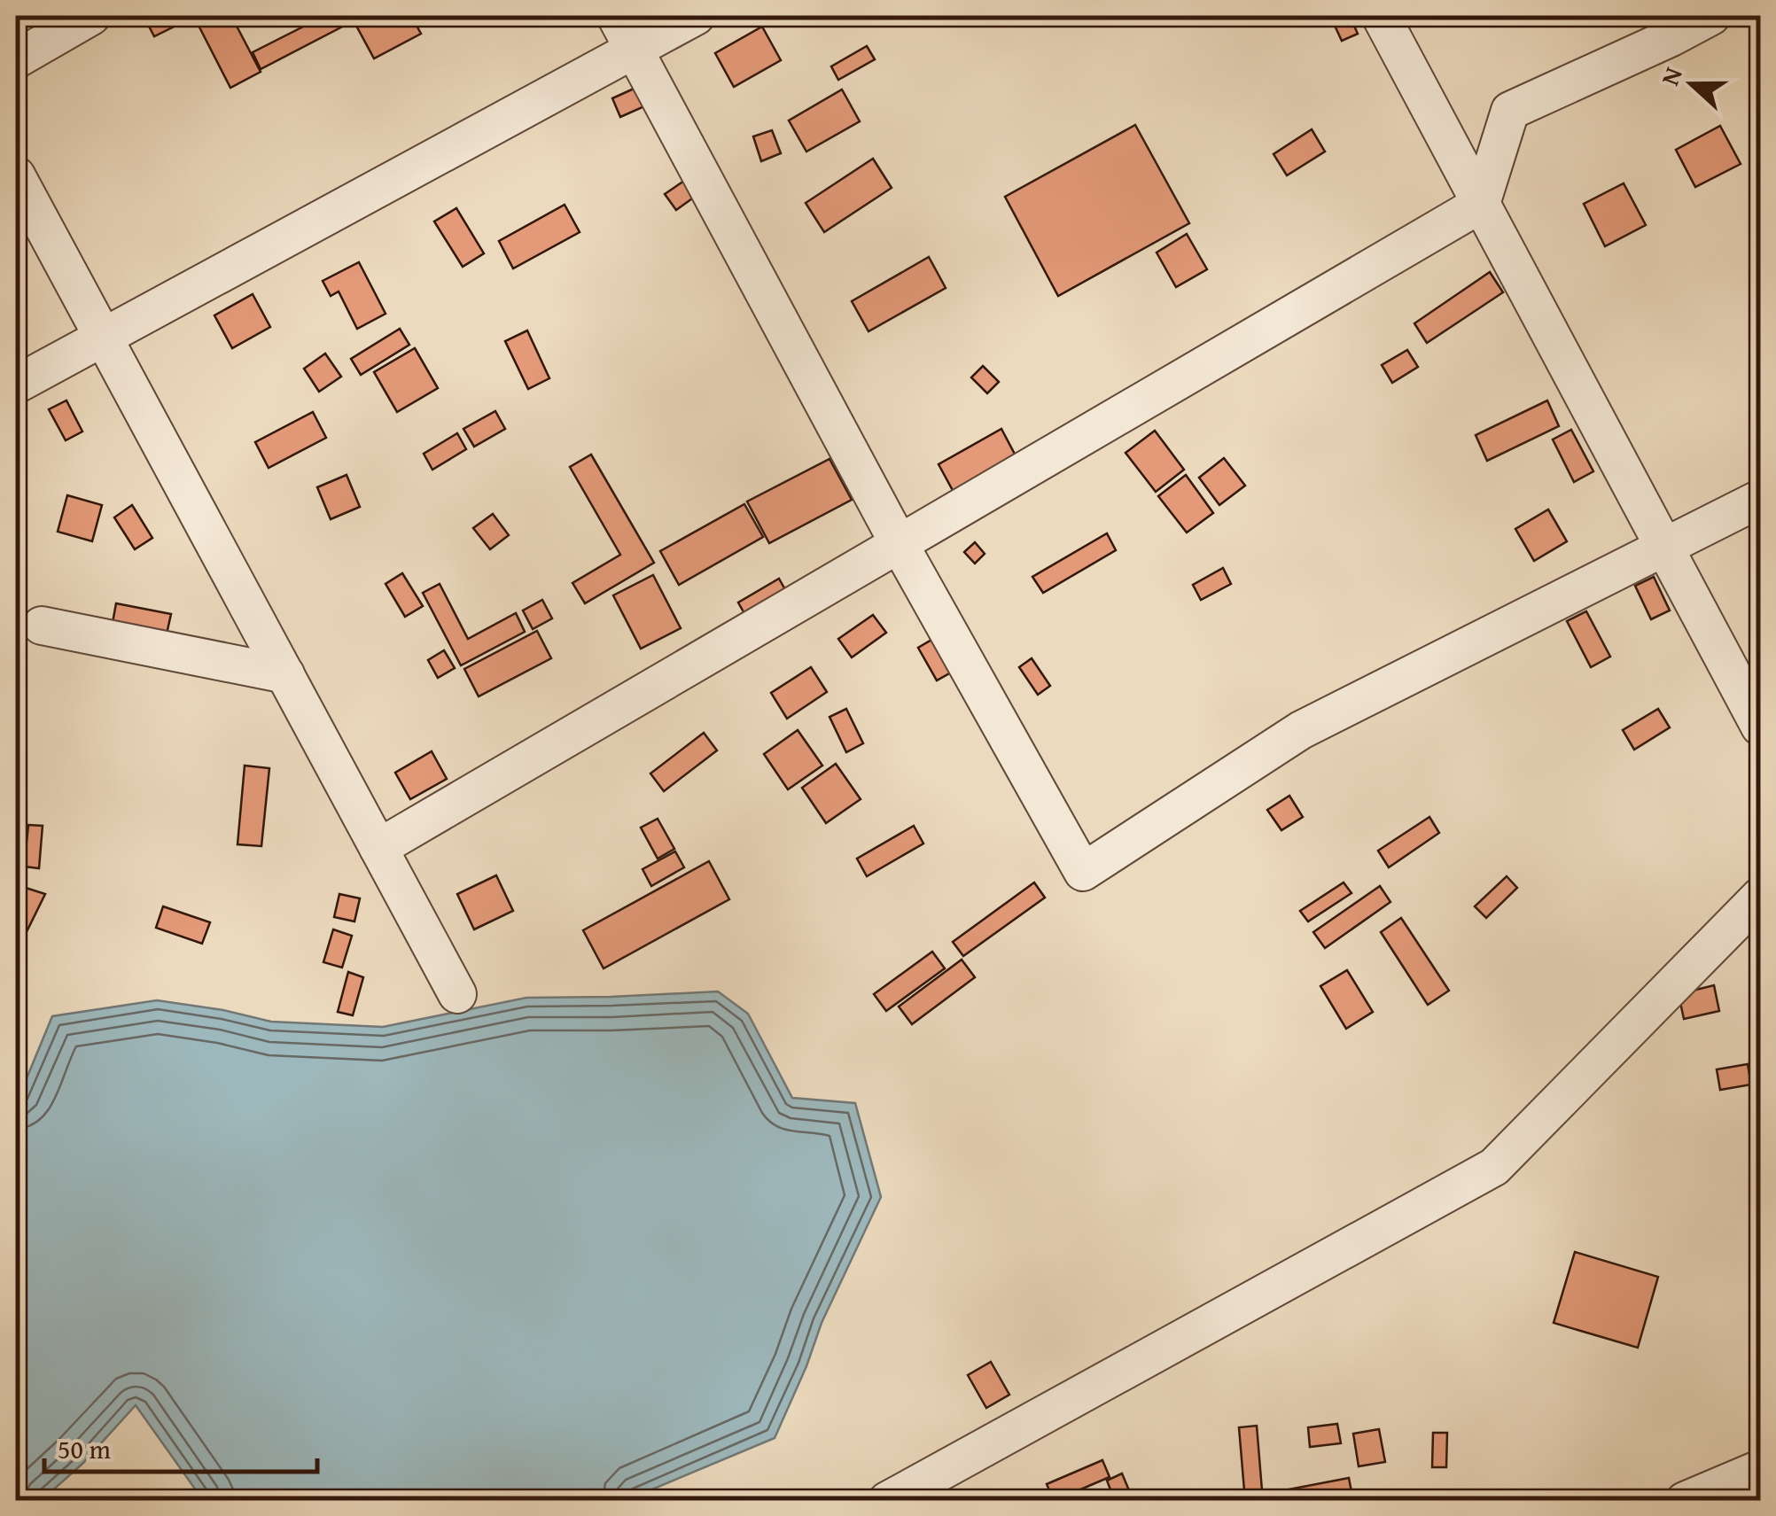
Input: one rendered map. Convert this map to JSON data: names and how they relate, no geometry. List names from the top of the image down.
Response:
{
  "scale_bar": "50 m",
  "north": "left"
}
